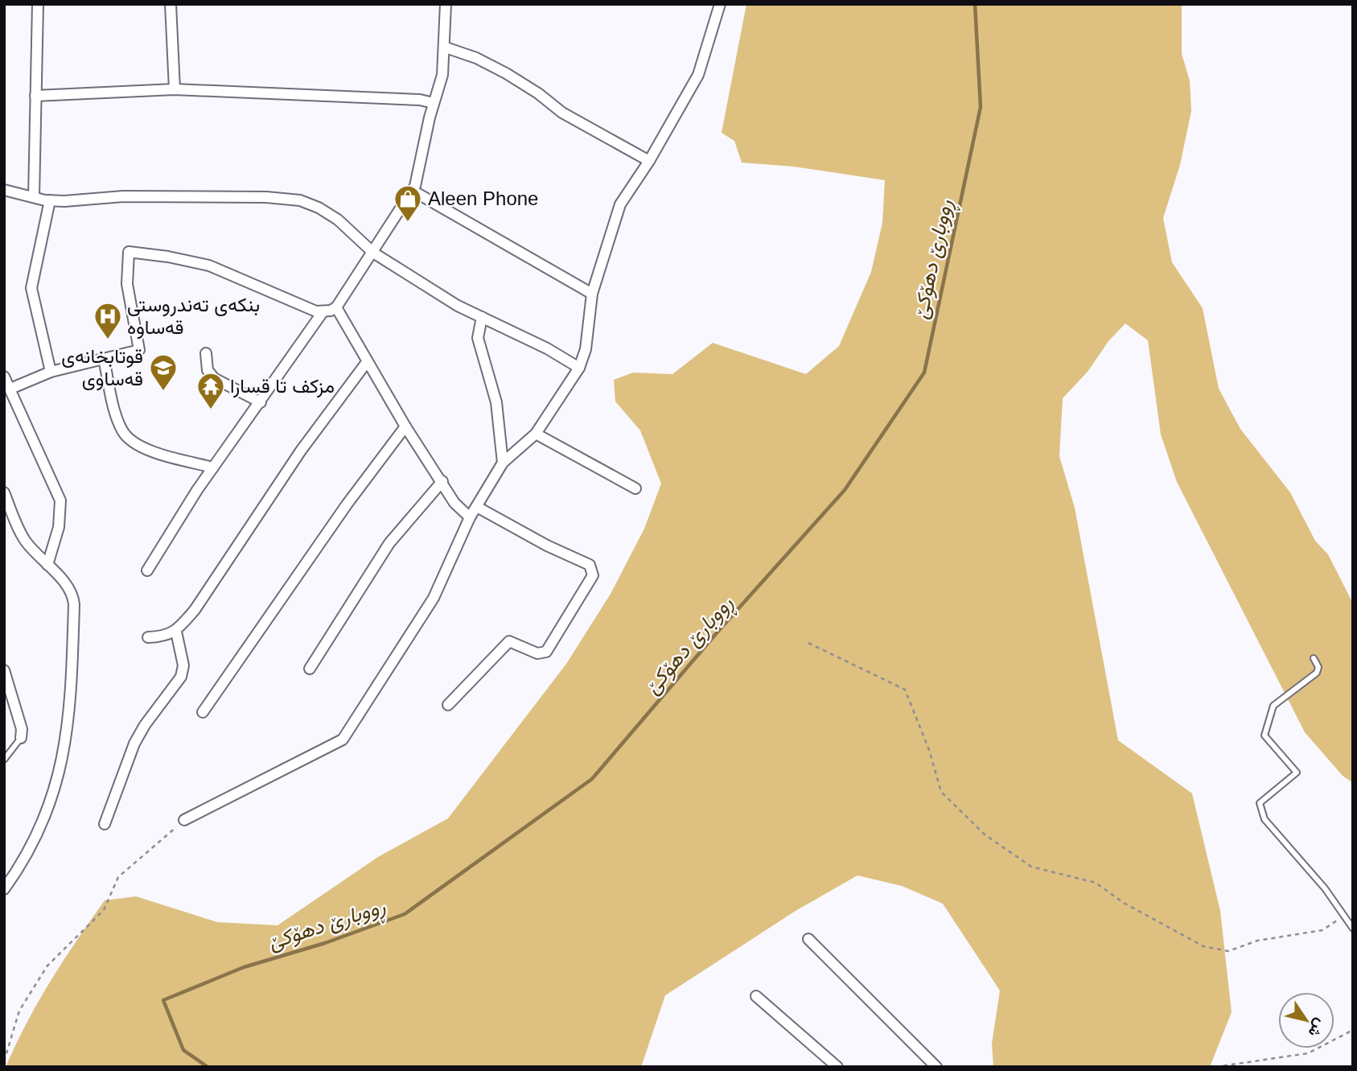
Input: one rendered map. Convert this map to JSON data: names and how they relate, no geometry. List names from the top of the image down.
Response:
{
  "water": ["ڕووبارێ دهۆكێ"],
  "places": {
    "shop": ["Aleen Phone"],
    "hospital": ["بنکەی تەندروستی قەساوە"],
    "school or university": ["قوتابخانەی قەساوی"],
    "temple": ["مزكف تا قسارا"]
  },
  "north": "bottom right"
}
